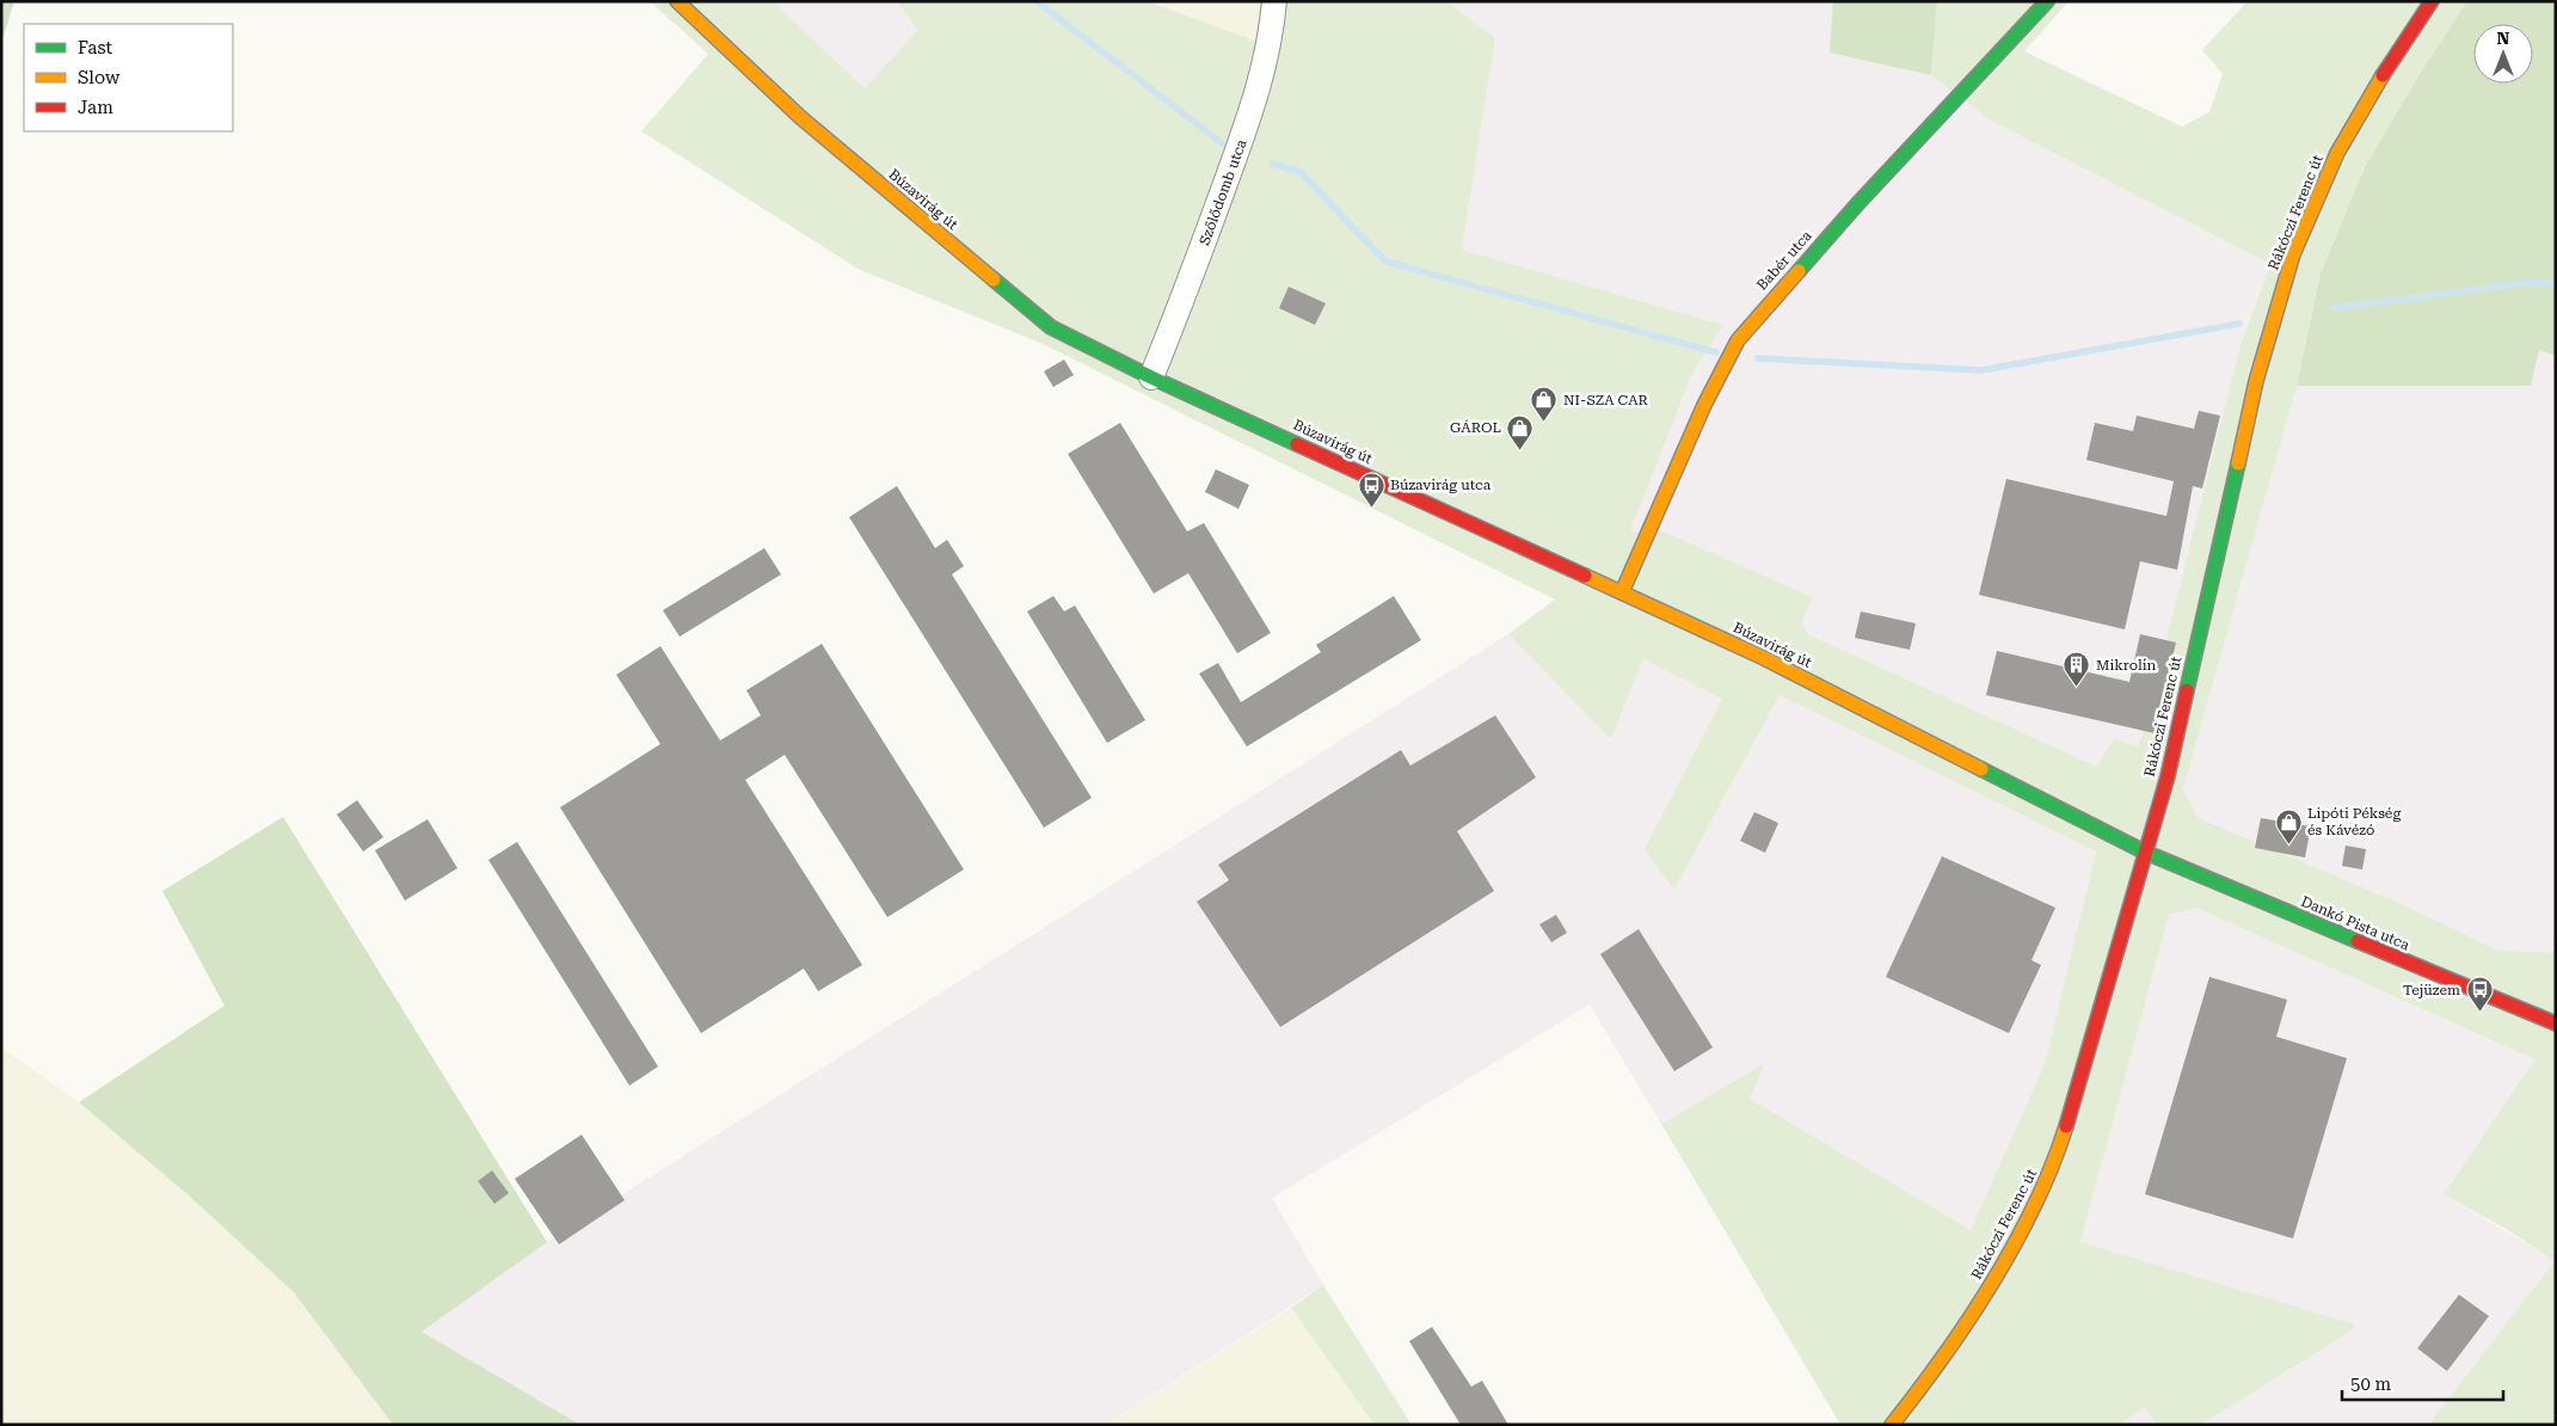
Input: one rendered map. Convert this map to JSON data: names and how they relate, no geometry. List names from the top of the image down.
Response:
{
  "streets": {
    "street": [
      "Szőlődomb utca",
      "Búzavirág út",
      "Rákóczi Ferenc út",
      "Babér utca",
      "Dankó Pista utca"
    ]
  },
  "crossings": [
    ["Szőlődomb utca", "Búzavirág út"],
    ["Búzavirág út", "Rákóczi Ferenc út"],
    ["Búzavirág út", "Babér utca"],
    ["Búzavirág út", "Dankó Pista utca"],
    ["Rákóczi Ferenc út", "Dankó Pista utca"]
  ],
  "places": {
    "shop": ["NI-SZA CAR", "GÁROL", "Lipóti Pékség és Kávézó"],
    "bus stop": ["Búzavirág utca", "Tejüzem"],
    "building": ["Mikrolin"]
  },
  "legend": ["Fast", "Slow", "Jam"],
  "scale_bar": "50 m",
  "north": "top"
}
